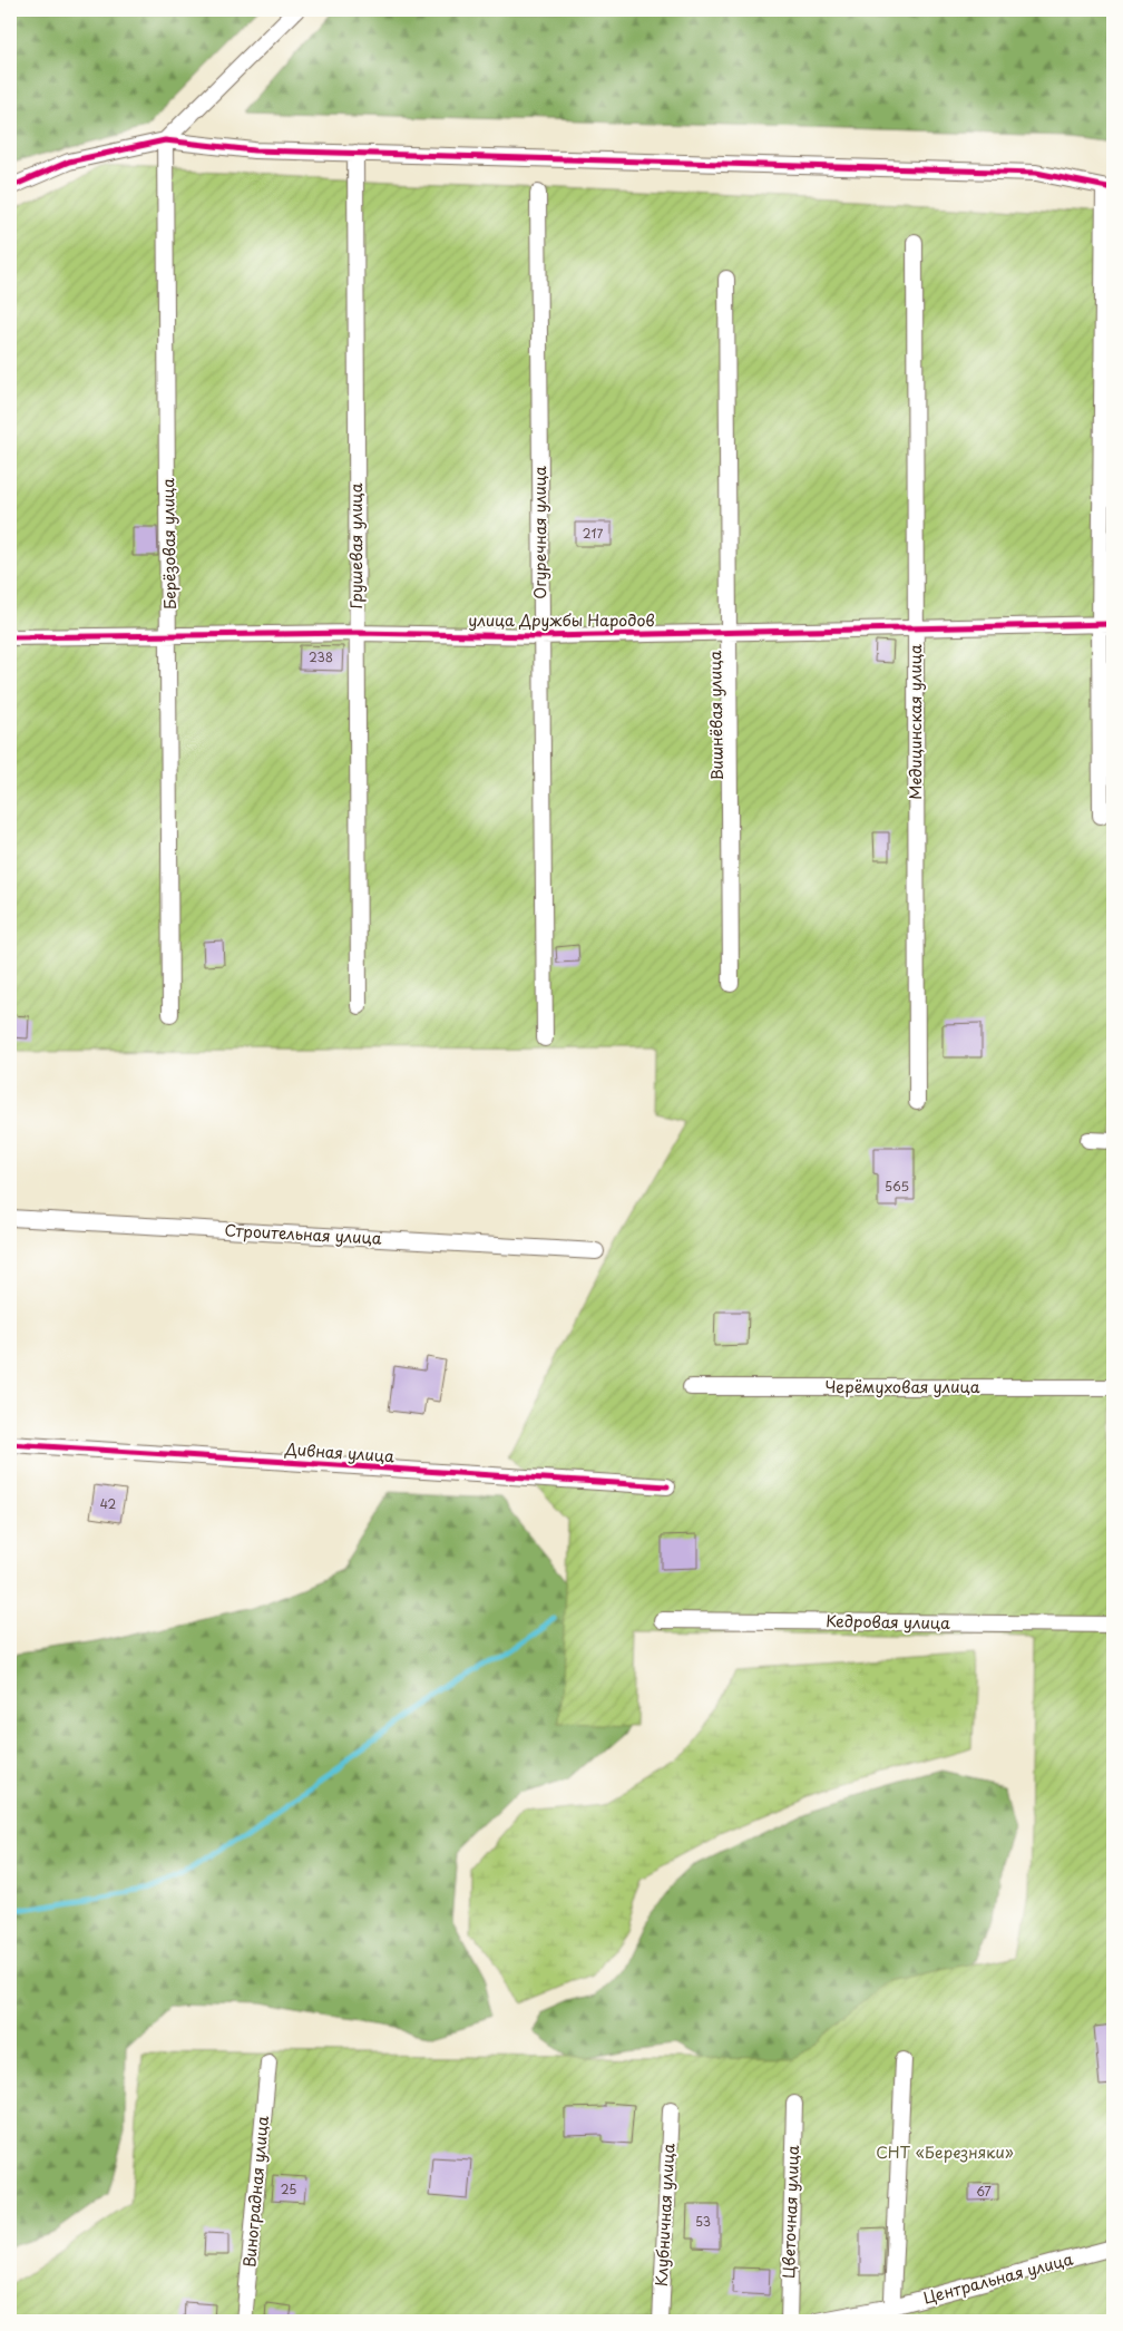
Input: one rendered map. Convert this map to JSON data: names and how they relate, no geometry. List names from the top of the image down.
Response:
{
  "streets": {
    "street": [
      "Огуречная улица",
      "Берёзовая улица",
      "Грушевая улица",
      "улица Дружбы Народов",
      "Вишнёвая улица",
      "Медицинская улица",
      "Строительная улица",
      "Черёмуховая улица",
      "Дивная улица",
      "Кедровая улица",
      "Виноградная улица",
      "Цветочная улица",
      "Клубничная улица",
      "Центральная улица"
    ]
  },
  "crossings": [
    ["Огуречная улица", "улица Дружбы Народов"],
    ["Берёзовая улица", "улица Дружбы Народов"],
    ["Грушевая улица", "улица Дружбы Народов"],
    ["улица Дружбы Народов", "Вишнёвая улица"],
    ["улица Дружбы Народов", "Медицинская улица"]
  ],
  "parks": ["СНТ «Березняки»"],
  "house_numbers": [
    "217",
    "238",
    "565",
    "42",
    "25",
    "67",
    "53"
  ]
}
